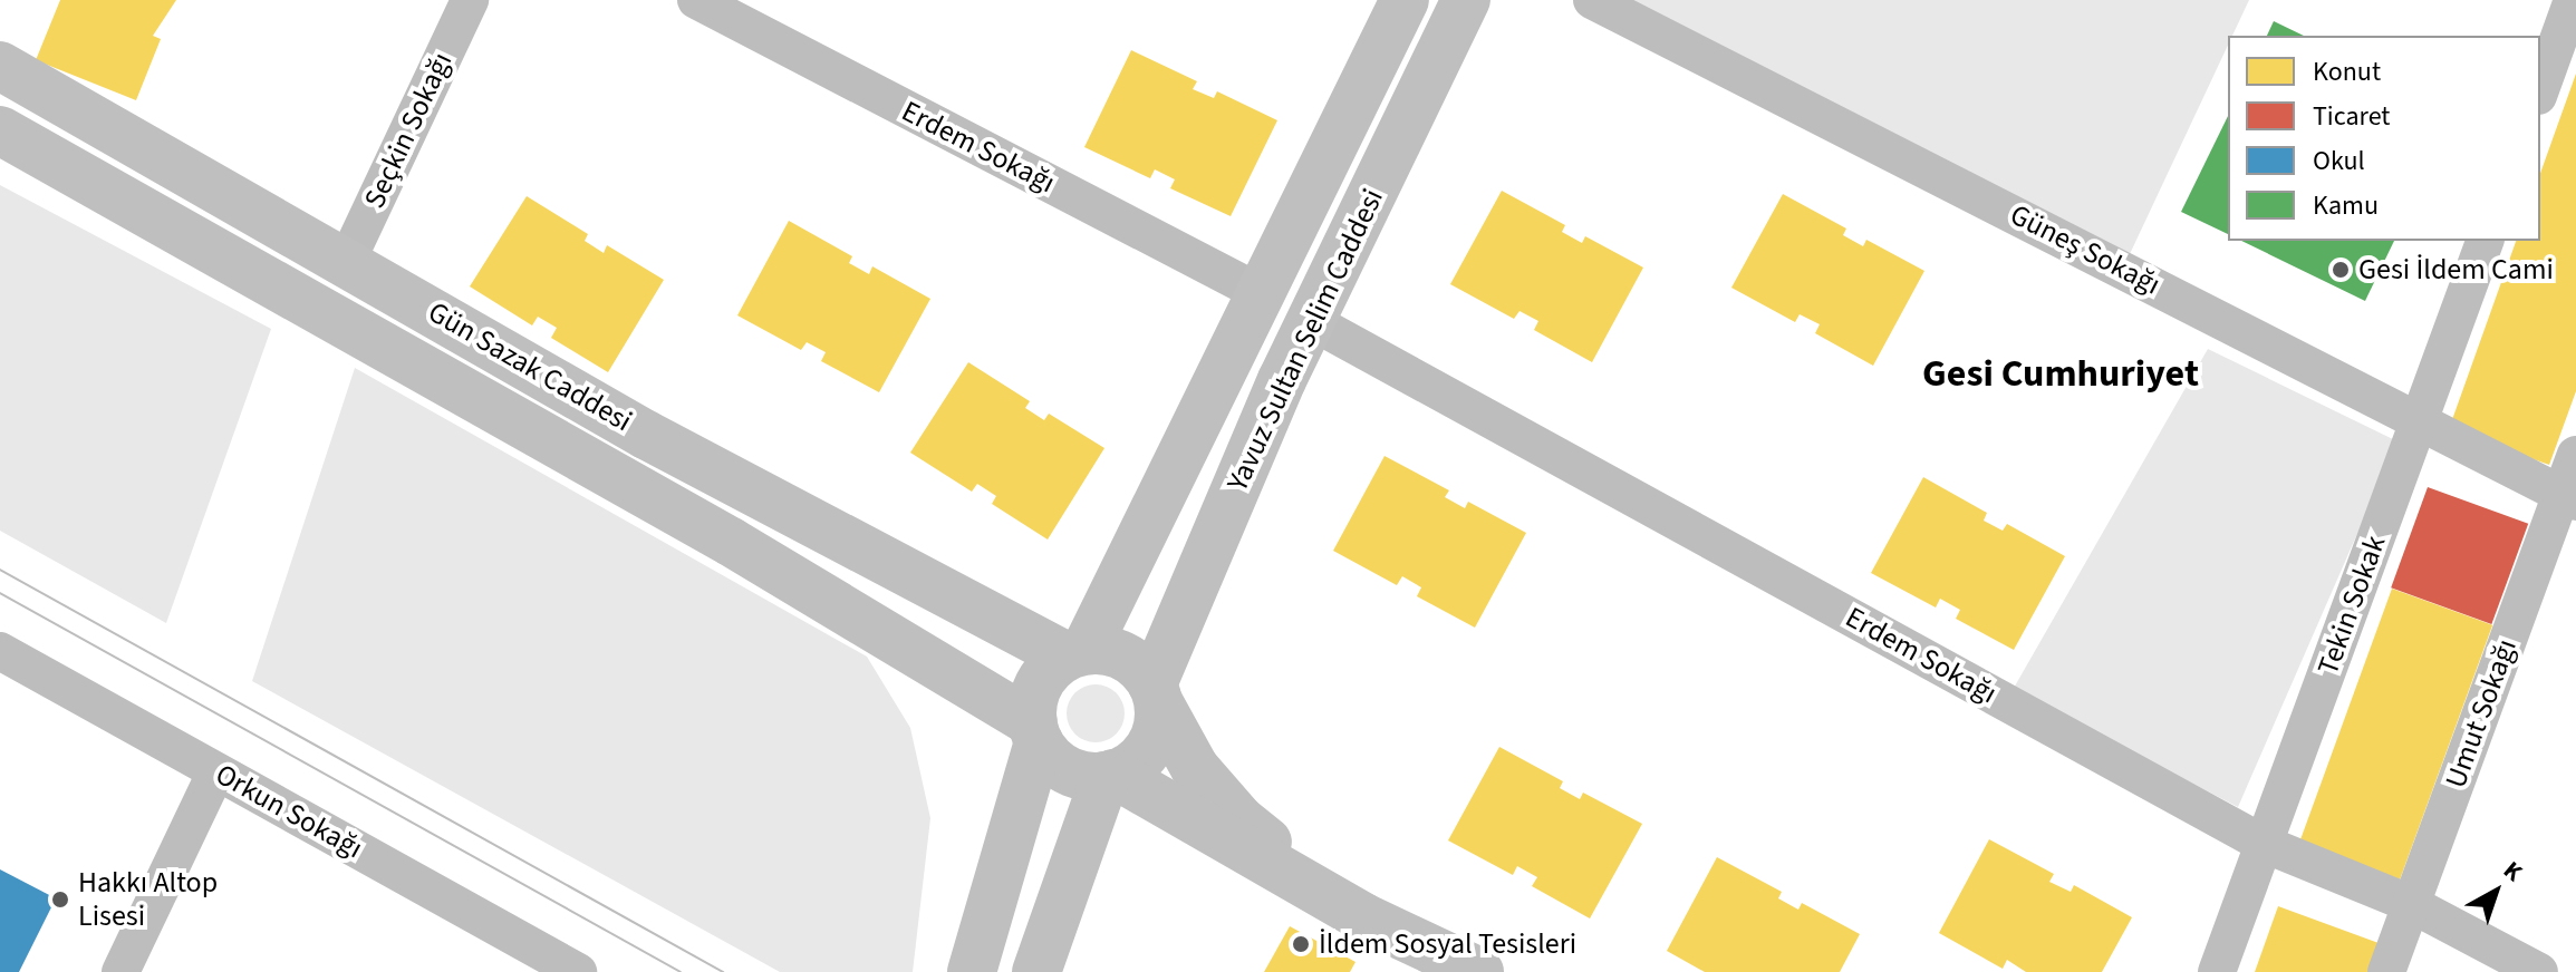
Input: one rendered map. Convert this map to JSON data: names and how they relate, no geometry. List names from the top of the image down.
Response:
{
  "streets": {
    "street": [
      "Seçkin Sokağı",
      "Erdem Sokağı",
      "Güneş Sokağı",
      "Yavuz Sultan Selim Caddesi",
      "Gün Sazak Caddesi",
      "Tekin Sokak",
      "Umut Sokağı",
      "Orkun Sokağı"
    ]
  },
  "crossings": [
    ["Seçkin Sokağı", "Gün Sazak Caddesi"],
    ["Erdem Sokağı", "Yavuz Sultan Selim Caddesi"],
    ["Erdem Sokağı", "Tekin Sokak"],
    ["Erdem Sokağı", "Umut Sokağı"],
    ["Güneş Sokağı", "Tekin Sokak"],
    ["Güneş Sokağı", "Umut Sokağı"],
    ["Yavuz Sultan Selim Caddesi", "Gün Sazak Caddesi"]
  ],
  "districts": ["Gesi Cumhuriyet"],
  "places": ["Gesi İldem Cami", "Hakkı Altop Lisesi", "İldem Sosyal Tesisleri"],
  "legend": [
    "Konut",
    "Ticaret",
    "Okul",
    "Kamu"
  ],
  "north": "top right"
}
